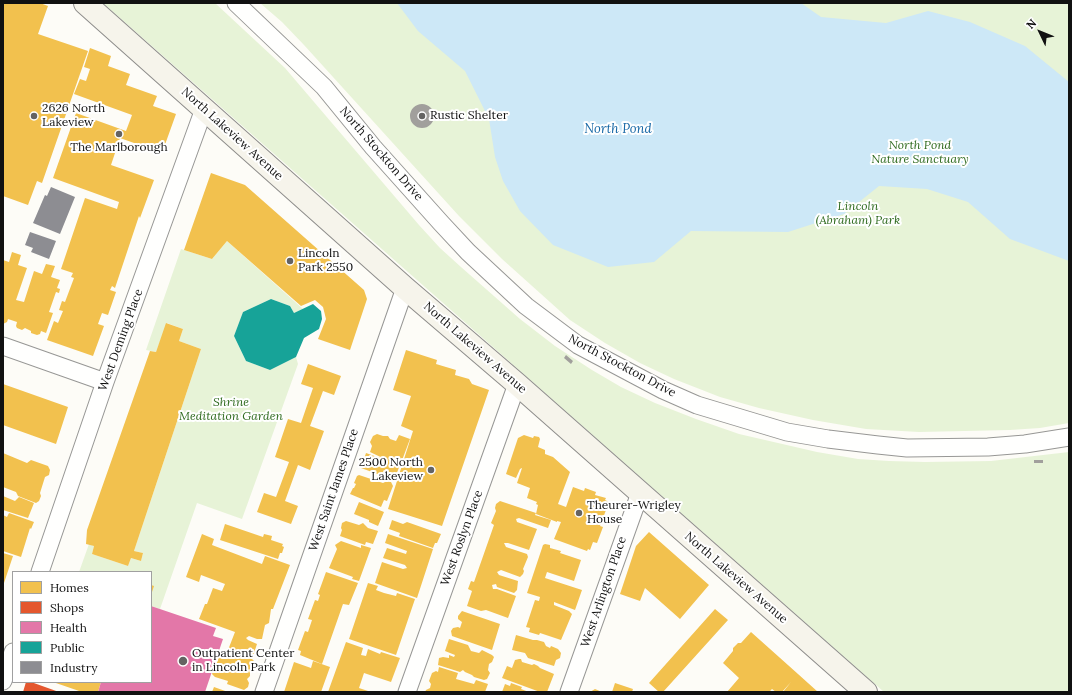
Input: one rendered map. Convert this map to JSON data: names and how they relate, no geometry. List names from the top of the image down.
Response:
{
  "streets": {
    "main road": ["North Lakeview Avenue"],
    "street": [
      "North Stockton Drive",
      "West Deming Place",
      "West Saint James Place",
      "West Roslyn Place",
      "West Arlington Place"
    ]
  },
  "crossings": [
    ["North Lakeview Avenue", "West Deming Place"],
    ["North Lakeview Avenue", "West Saint James Place"],
    ["North Lakeview Avenue", "West Roslyn Place"],
    ["North Lakeview Avenue", "West Arlington Place"]
  ],
  "water": ["North Pond"],
  "parks": ["North Pond Nature Sanctuary", "Lincoln (Abraham) Park", "Shrine Meditation Garden"],
  "places": [
    "2626 North Lakeview",
    "Rustic Shelter",
    "The Marlborough",
    "Lincoln Park 2550",
    "2500 North Lakeview",
    "Theurer-Wrigley House",
    "Outpatient Center in Lincoln Park"
  ],
  "legend": [
    "Homes",
    "Shops",
    "Health",
    "Public",
    "Industry"
  ],
  "north": "top left"
}
